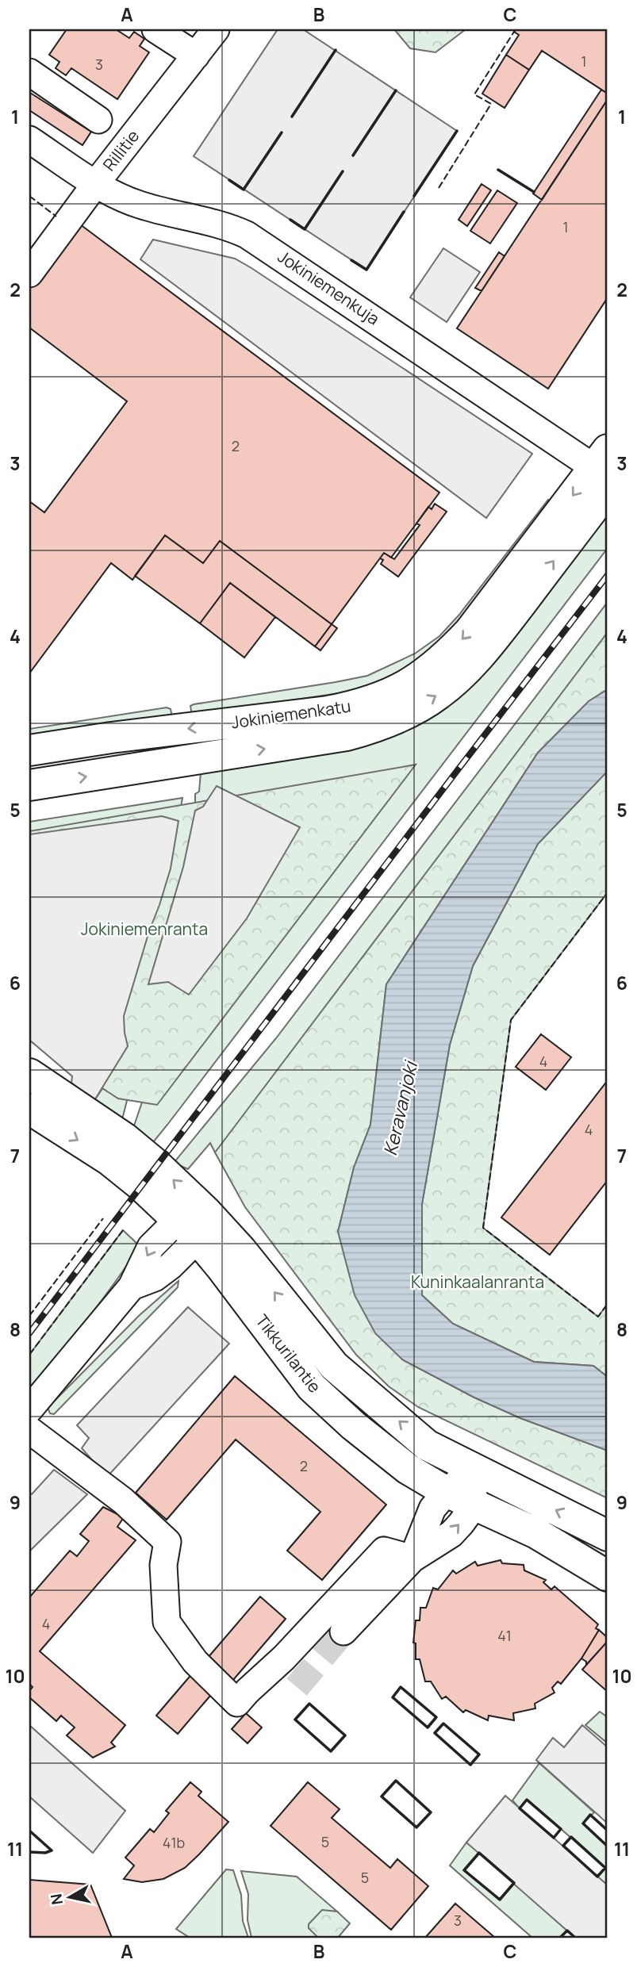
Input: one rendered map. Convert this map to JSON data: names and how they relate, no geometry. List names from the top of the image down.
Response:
{
  "streets": {
    "main road": ["Jokiniemenkatu", "Tikkurilantie"],
    "street": ["Rillitie", "Jokiniemenkuja"]
  },
  "crossings": [
    ["Rillitie", "Jokiniemenkuja"],
    ["Jokiniemenkuja", "Jokiniemenkatu"]
  ],
  "water": ["Keravanjoki"],
  "parks": ["Jokiniemenranta", "Kuninkaalanranta"],
  "house_numbers": [
    "1",
    "3",
    "1",
    "2",
    "4",
    "4",
    "2",
    "4",
    "41",
    "5",
    "41b",
    "5",
    "3"
  ],
  "north": "left",
  "grid": {
    "columns": ["A", "B", "C"],
    "rows": [
      "1",
      "2",
      "3",
      "4",
      "5",
      "6",
      "7",
      "8",
      "9",
      "10",
      "11"
    ]
  }
}
